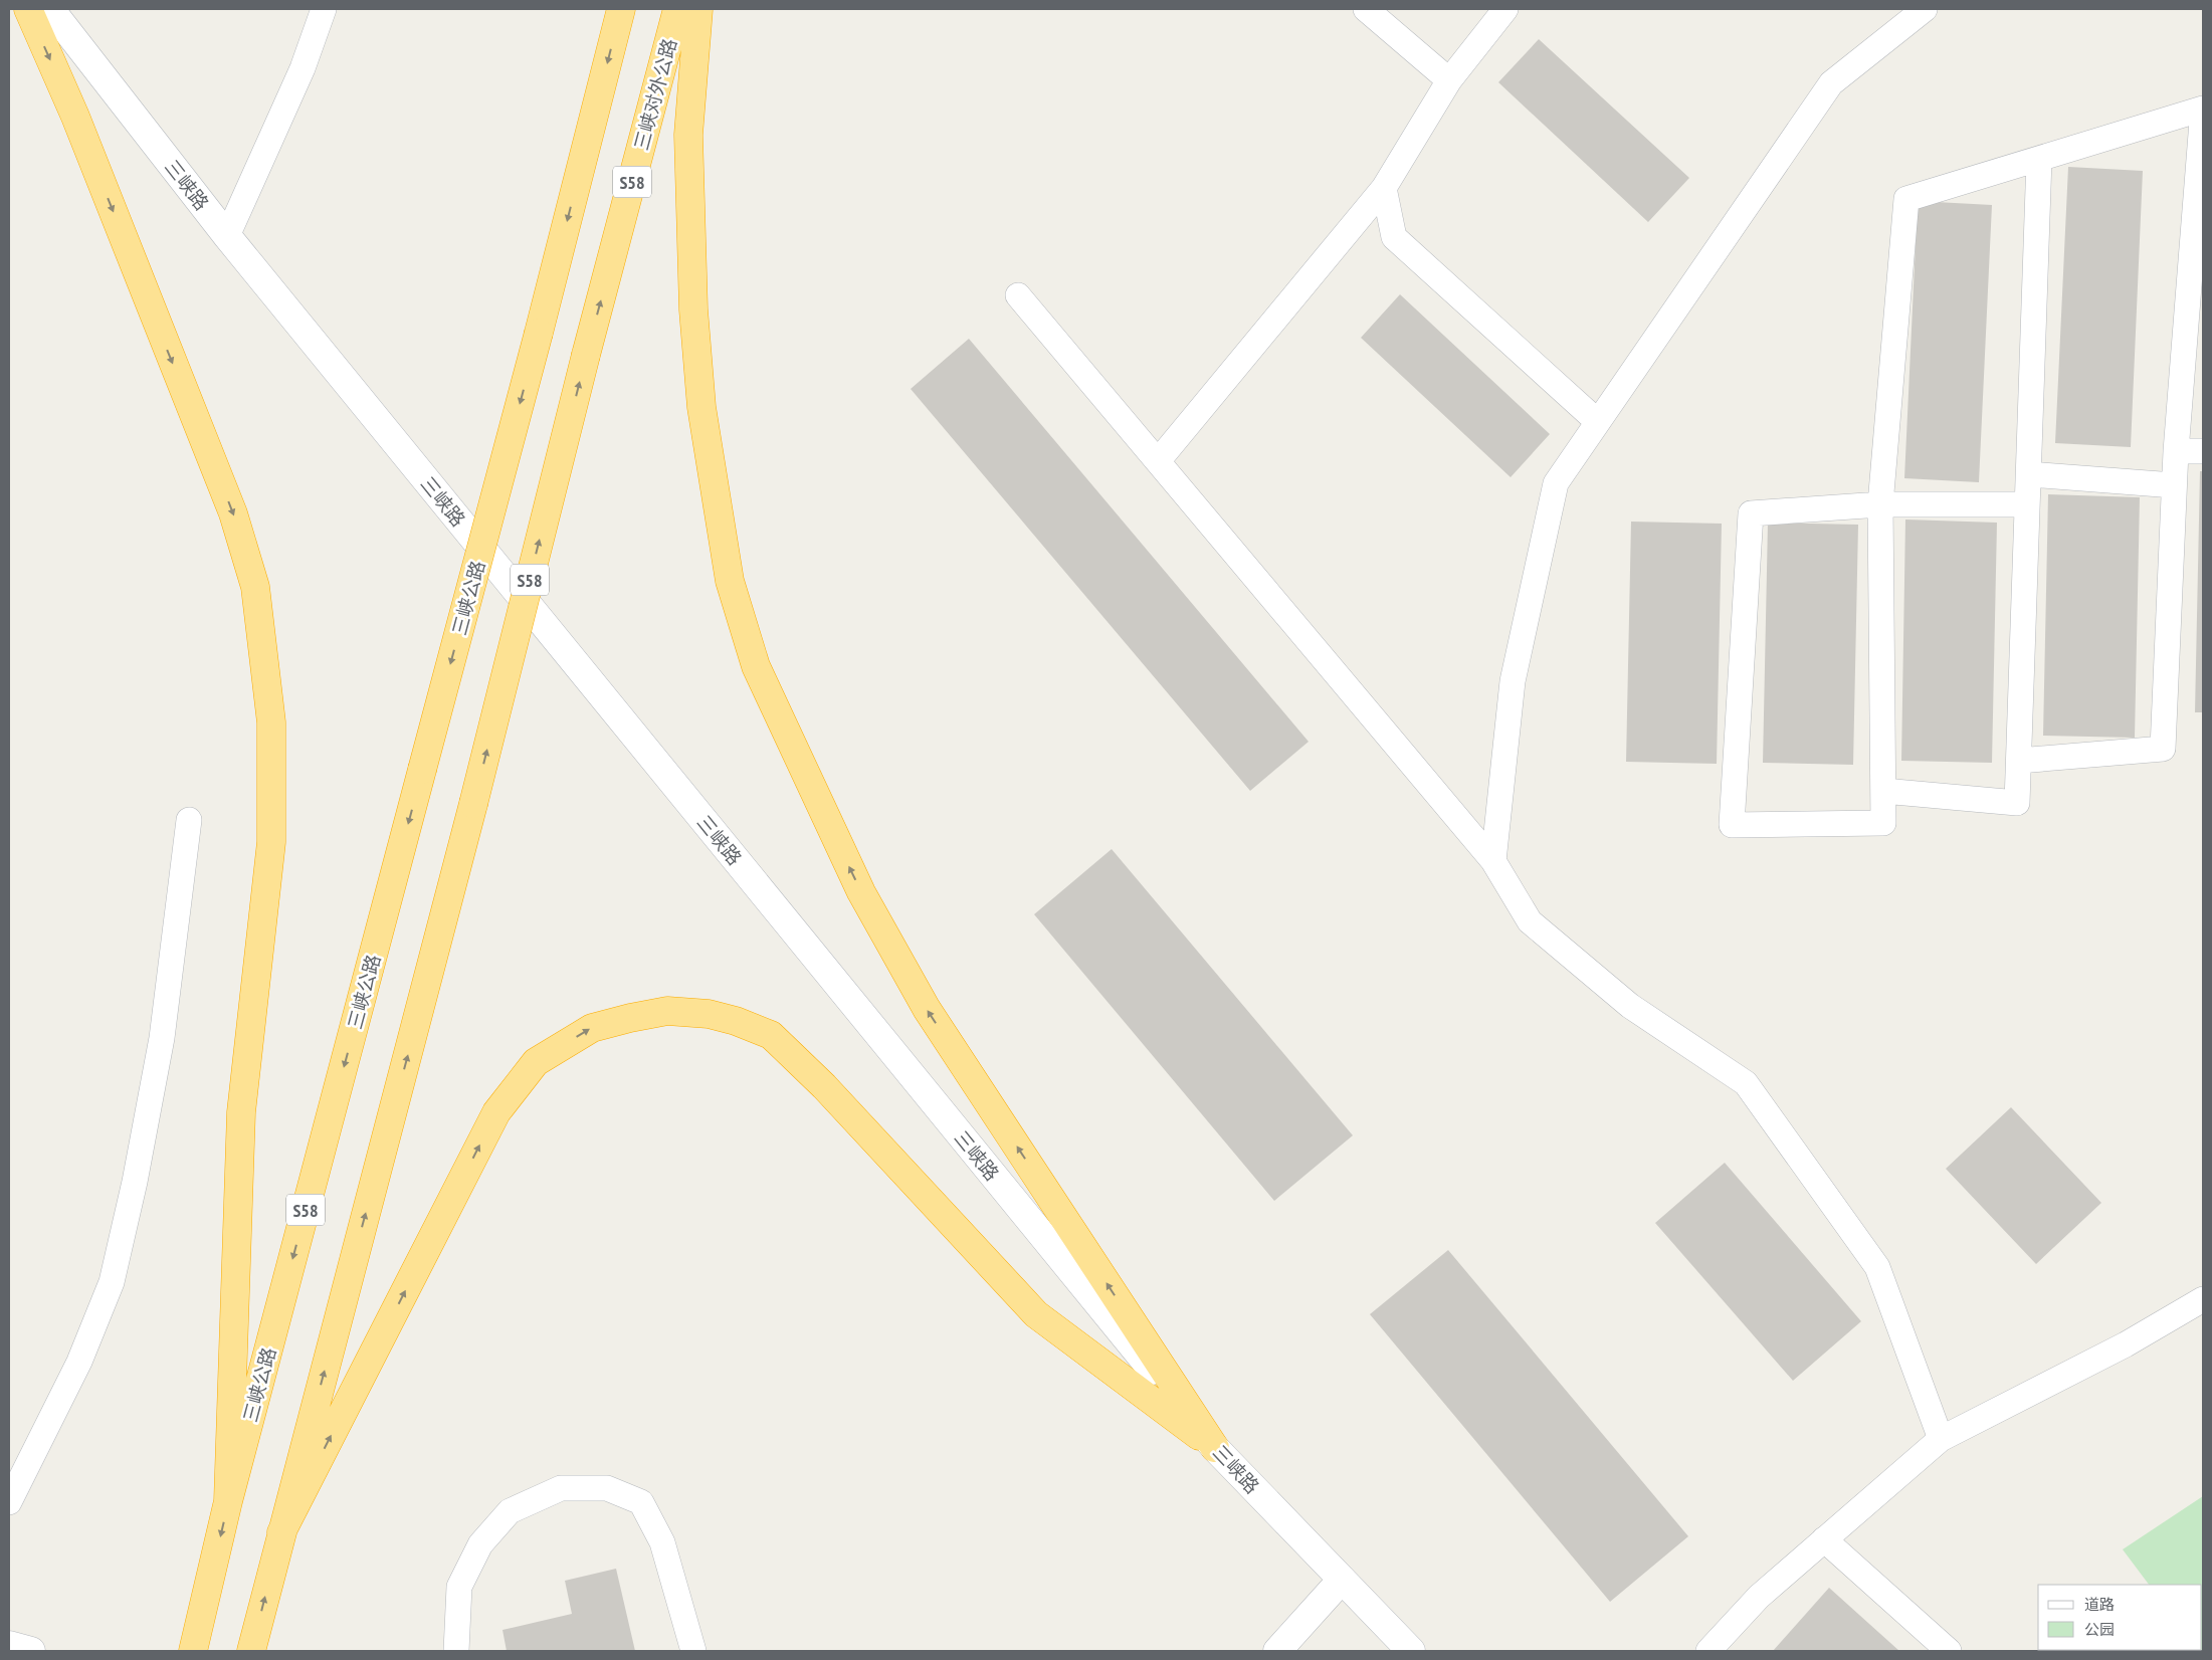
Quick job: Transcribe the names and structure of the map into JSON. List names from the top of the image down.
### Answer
{
  "streets": {
    "highway": ["三峡对外公路", "S58", "三峡公路"],
    "main road": ["三峡路"]
  },
  "crossings": [
    ["三峡对外公路", "S58"]
  ],
  "legend": ["道路", "公园"]
}
